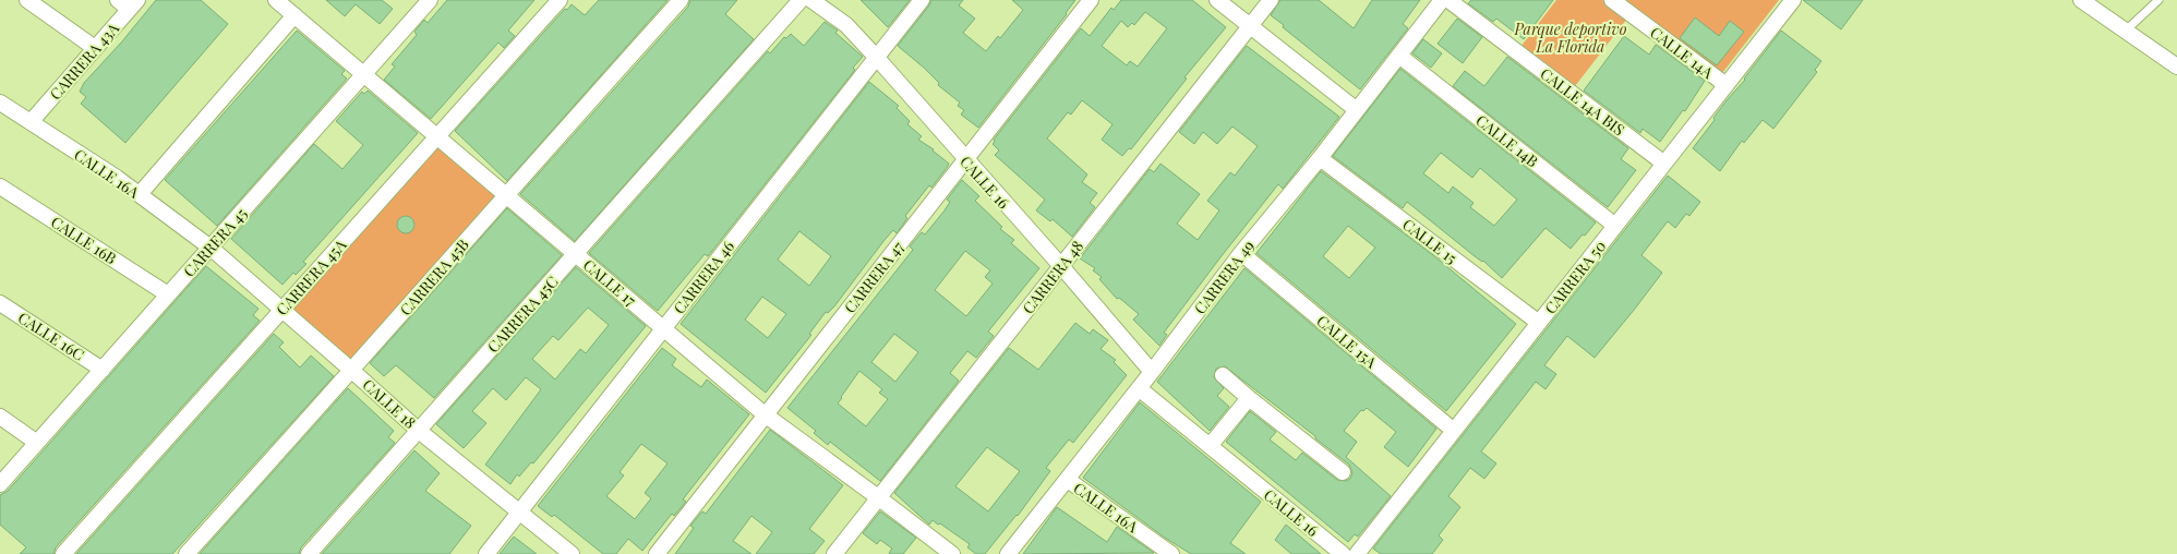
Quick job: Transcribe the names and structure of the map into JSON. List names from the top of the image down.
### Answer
{
  "streets": {
    "street": [
      "CALLE 14A",
      "CARRERA 43A",
      "CALLE 14A BIS",
      "CALLE 14B",
      "CALLE 16A",
      "CALLE 16",
      "CALLE 16B",
      "CALLE 15",
      "CARRERA 45",
      "CARRERA 45A",
      "CARRERA 45B",
      "CARRERA 46",
      "CARRERA 47",
      "CARRERA 48",
      "CARRERA 49",
      "CARRERA 50",
      "CALLE 17",
      "CARRERA 45C",
      "CALLE 16C",
      "CALLE 15A",
      "CALLE 18"
    ]
  },
  "crossings": [
    ["CALLE 14A", "CARRERA 50"],
    ["CARRERA 43A", "CALLE 16A"],
    ["CALLE 14A BIS", "CARRERA 50"],
    ["CALLE 14B", "CARRERA 49"],
    ["CALLE 14B", "CARRERA 50"],
    ["CALLE 16A", "CARRERA 45"],
    ["CALLE 16A", "CARRERA 49"],
    ["CALLE 16A", "CALLE 18"],
    ["CALLE 16", "CARRERA 46"],
    ["CALLE 16", "CARRERA 47"],
    ["CALLE 16", "CARRERA 48"],
    ["CALLE 16", "CARRERA 49"],
    ["CALLE 16B", "CARRERA 45"],
    ["CALLE 15", "CARRERA 49"],
    ["CALLE 15", "CARRERA 50"],
    ["CARRERA 45", "CALLE 17"],
    ["CARRERA 45", "CALLE 16C"],
    ["CARRERA 45", "CALLE 18"],
    ["CARRERA 45A", "CALLE 17"],
    ["CARRERA 45A", "CALLE 18"],
    ["CARRERA 45B", "CALLE 17"],
    ["CARRERA 45B", "CALLE 18"],
    ["CARRERA 46", "CALLE 17"],
    ["CARRERA 46", "CALLE 18"],
    ["CARRERA 47", "CALLE 17"],
    ["CARRERA 48", "CALLE 17"],
    ["CARRERA 49", "CALLE 15A"],
    ["CARRERA 50", "CALLE 15A"],
    ["CALLE 17", "CARRERA 45C"],
    ["CARRERA 45C", "CALLE 18"]
  ],
  "parks": ["Parque deportivo La Florida"]
}
